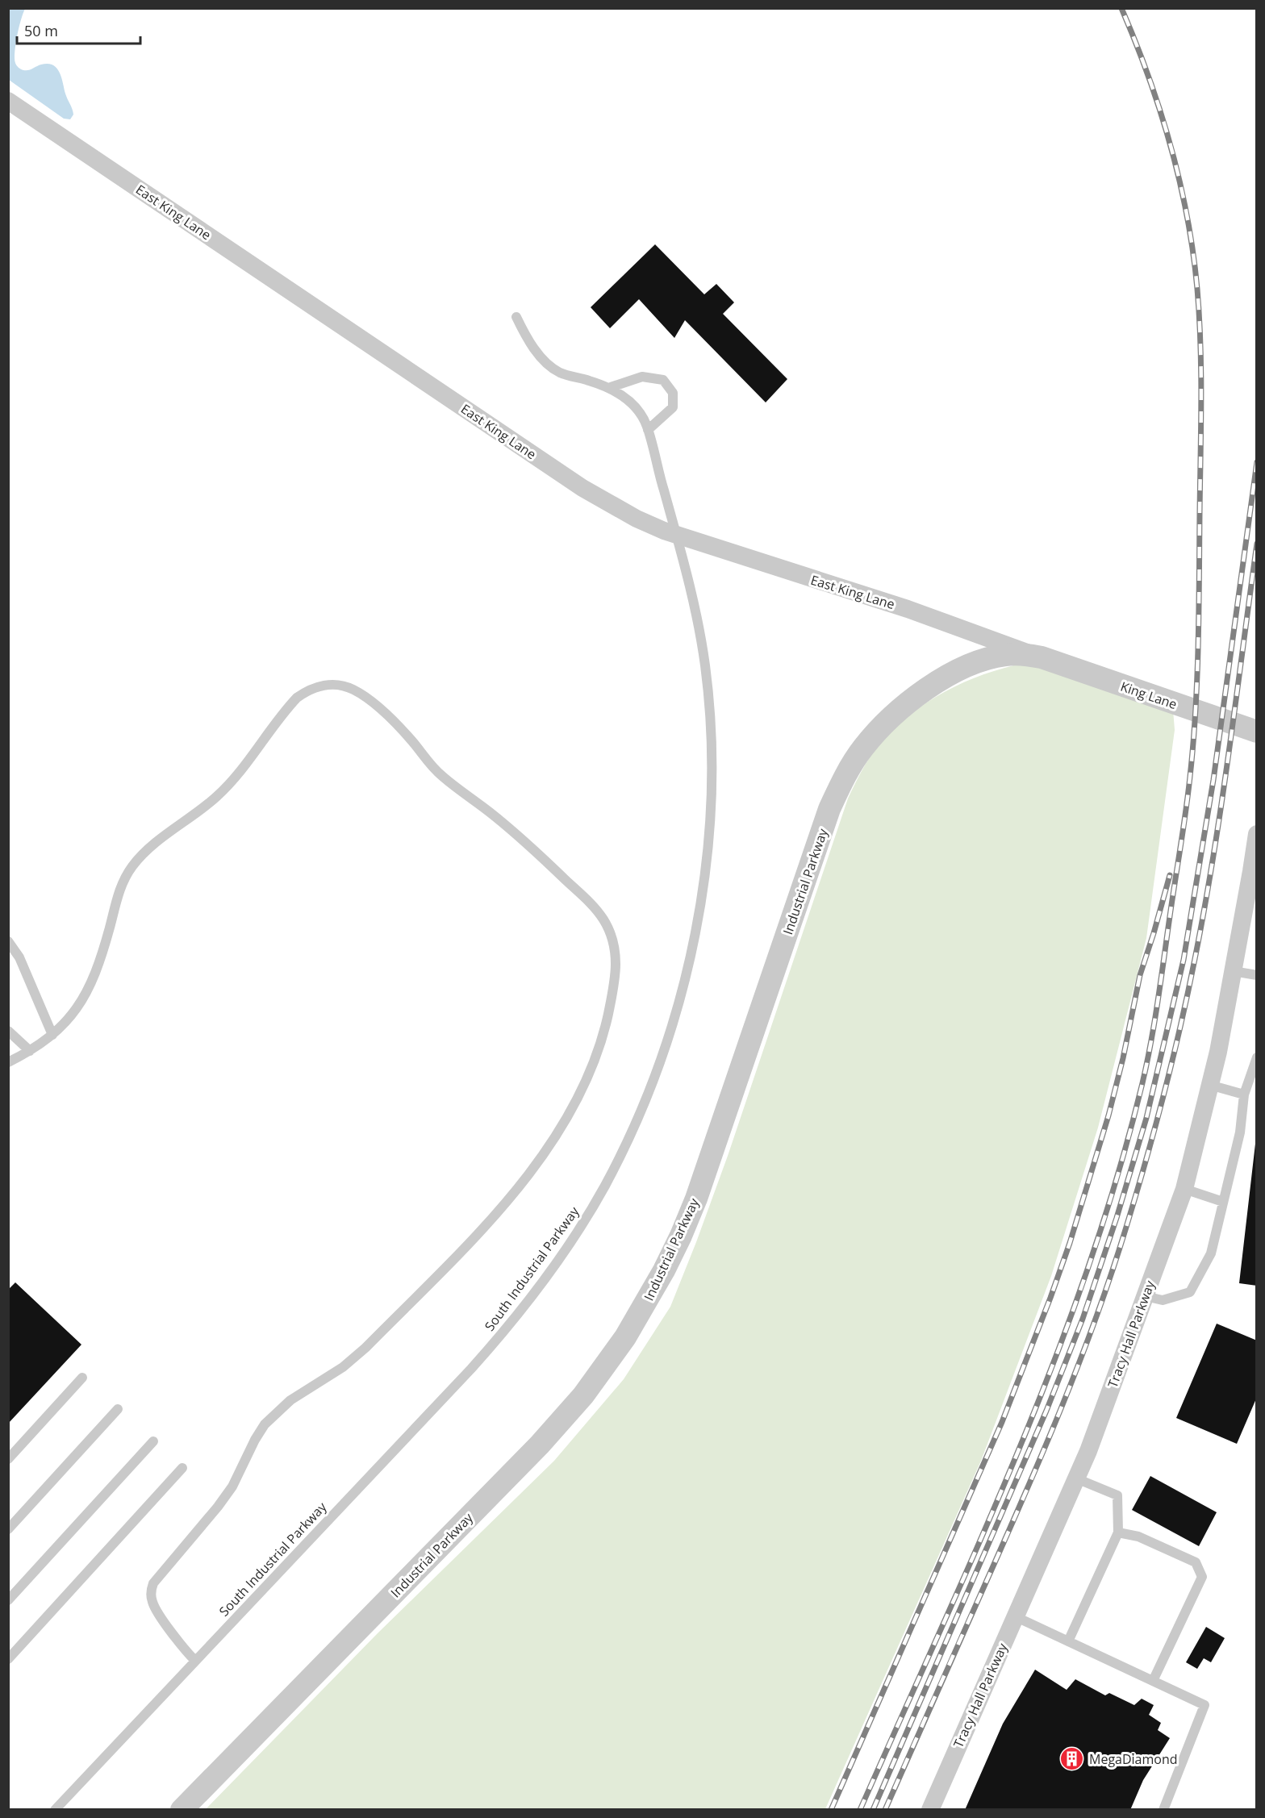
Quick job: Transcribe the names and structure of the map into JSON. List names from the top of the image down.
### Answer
{
  "streets": {
    "street": [
      "East King Lane",
      "King Lane",
      "Industrial Parkway",
      "Tracy Hall Parkway"
    ],
    "lane": ["South Industrial Parkway"]
  },
  "crossings": [
    ["East King Lane", "King Lane"],
    ["East King Lane", "Industrial Parkway"],
    ["East King Lane", "South Industrial Parkway"],
    ["King Lane", "Industrial Parkway"]
  ],
  "places": {
    "building": ["MegaDiamond"]
  },
  "scale_bar": "50 m"
}
